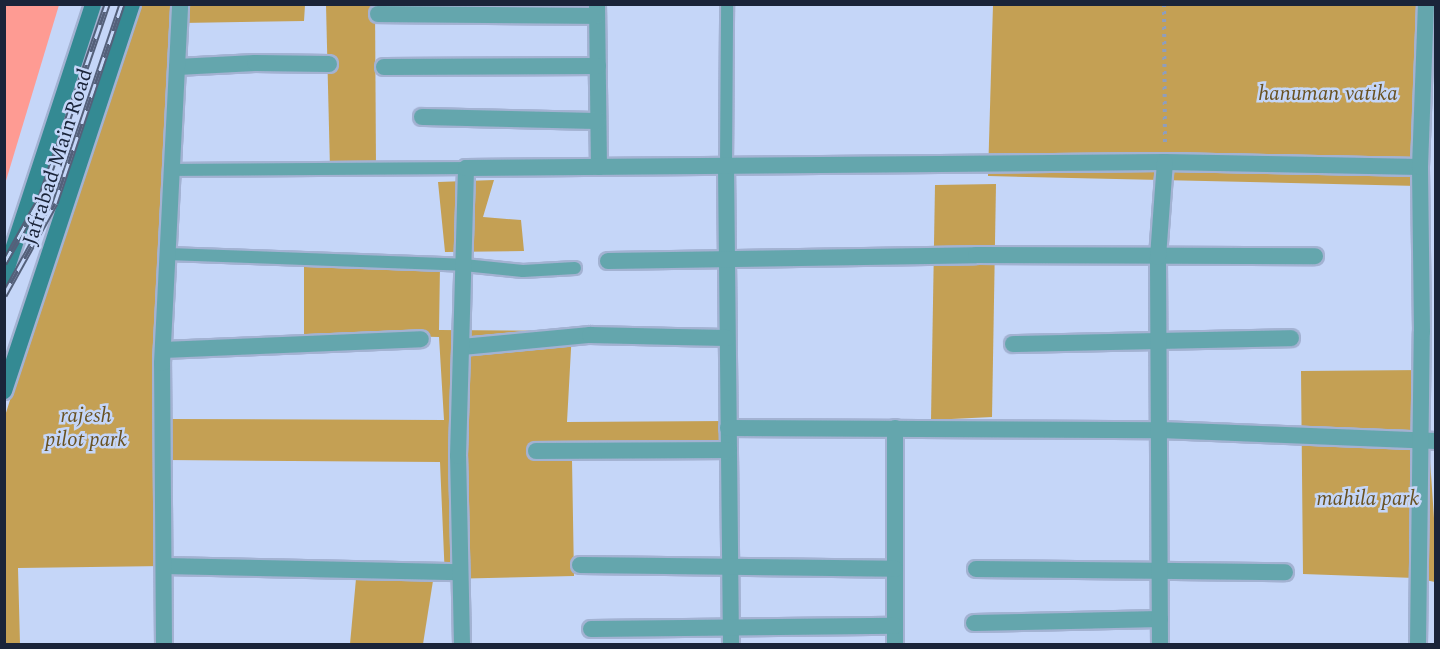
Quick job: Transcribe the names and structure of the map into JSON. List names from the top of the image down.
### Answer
{
  "streets": {
    "main road": ["Jafrabad Main Road"]
  },
  "parks": ["hanuman vatika", "rajesh pilot park", "mahila park"]
}
